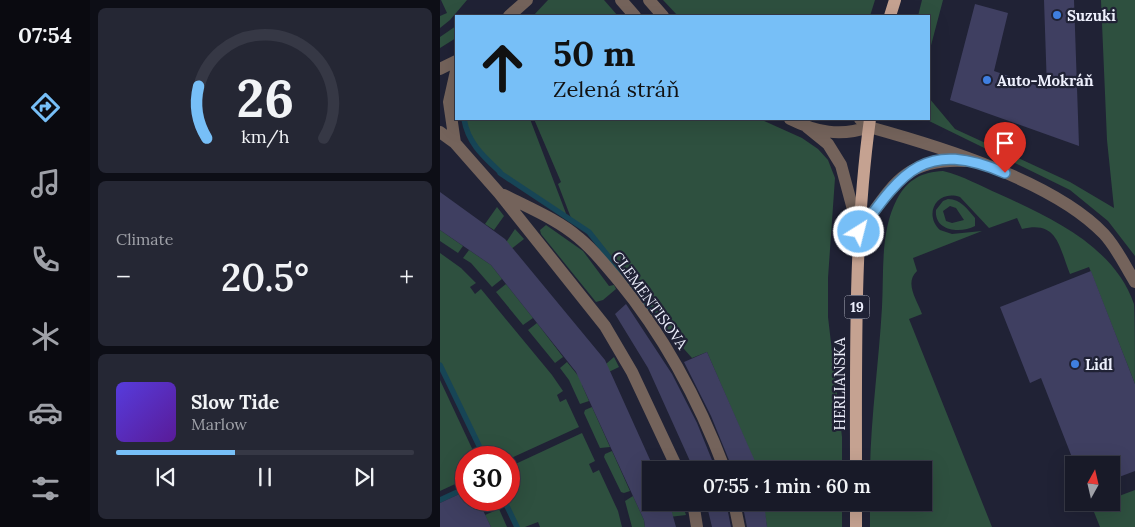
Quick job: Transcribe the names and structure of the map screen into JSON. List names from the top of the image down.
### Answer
{
  "streets": {
    "main road": ["19", "HERLIANSKA"],
    "street": ["CLEMENTISOVA"]
  },
  "places": ["Suzuki", "Auto-Mokráň", "Lidl"],
  "north": "top",
  "page": {
    "tabs": "07:54",
    "turn": ["50 m", "Zelená stráň"],
    "tile": "Climate",
    "heat": ["−", "20.5°", "+"],
    "song": ["Slow Tide", "Marlow"],
    "limit": "30",
    "trip": "07:55 · 1 min · 60 m",
    "gauge": ["26", "km/h"]
  }
}
